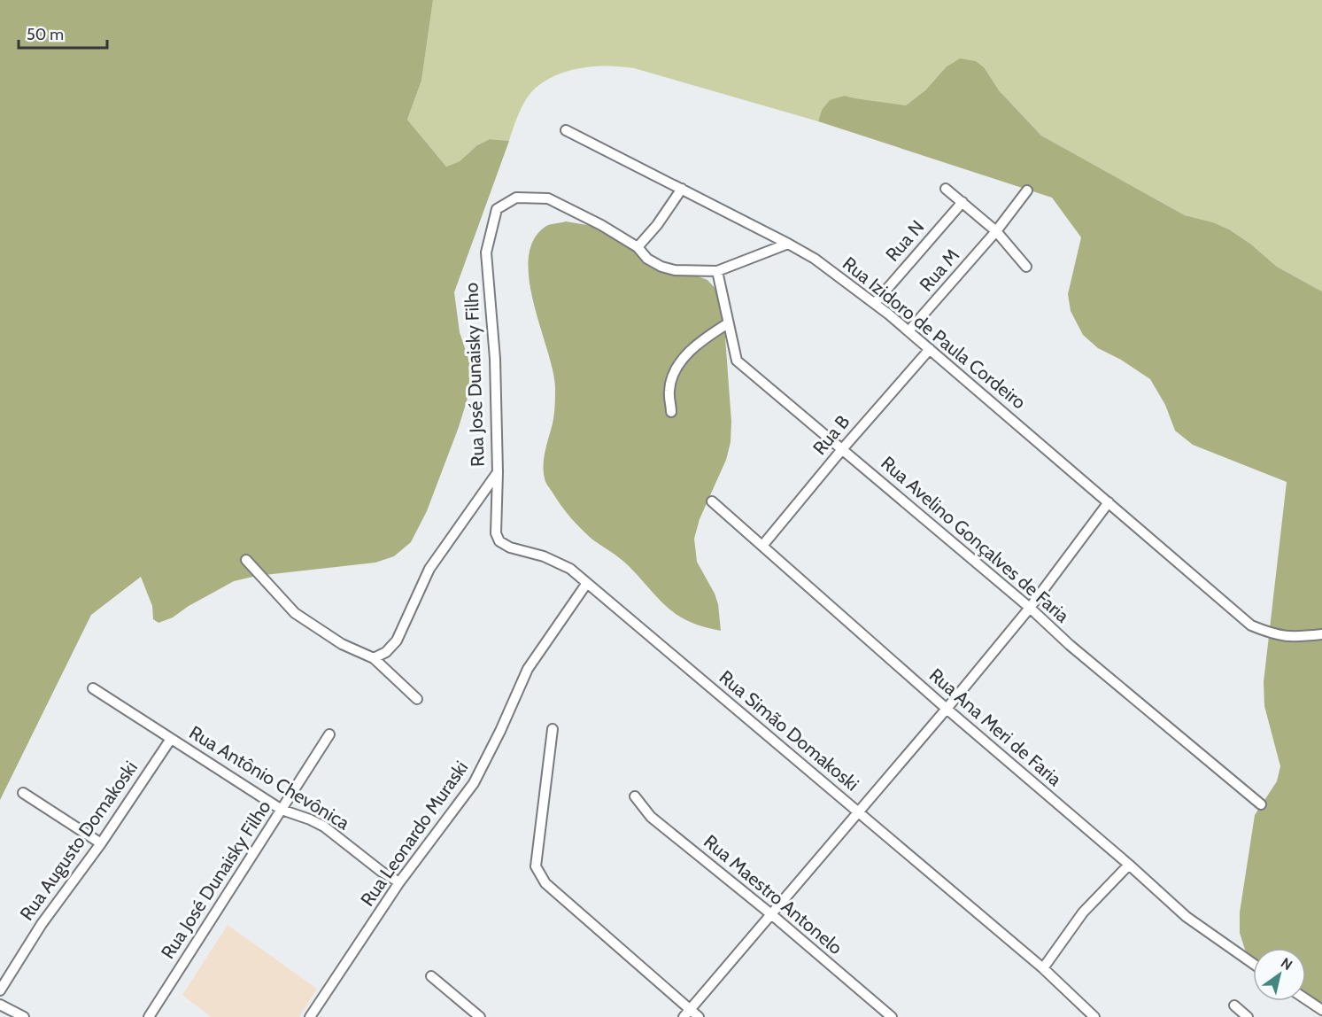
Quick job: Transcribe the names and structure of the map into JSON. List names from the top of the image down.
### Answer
{
  "streets": {
    "street": [
      "Rua N",
      "Rua M",
      "Rua Izidoro de Paula Cordeiro",
      "Rua José Dunaisky Filho",
      "Rua B",
      "Rua Avelino Gonçalves de Faria",
      "Rua Ana Meri de Faria",
      "Rua Simão Domakoski",
      "Rua Antônio Chevônica",
      "Rua Leonardo Muraski",
      "Rua Augusto Domakoski",
      "Rua Maestro Antonelo"
    ]
  },
  "crossings": [
    ["Rua N", "Rua Izidoro de Paula Cordeiro"],
    ["Rua M", "Rua Izidoro de Paula Cordeiro"],
    ["Rua Izidoro de Paula Cordeiro", "Rua B"],
    ["Rua José Dunaisky Filho", "Rua Avelino Gonçalves de Faria"],
    ["Rua José Dunaisky Filho", "Rua Simão Domakoski"],
    ["Rua José Dunaisky Filho", "Rua Antônio Chevônica"],
    ["Rua B", "Rua Avelino Gonçalves de Faria"],
    ["Rua B", "Rua Ana Meri de Faria"],
    ["Rua Simão Domakoski", "Rua Leonardo Muraski"],
    ["Rua Antônio Chevônica", "Rua Leonardo Muraski"],
    ["Rua Antônio Chevônica", "Rua Augusto Domakoski"]
  ],
  "scale_bar": "50 m",
  "north": "top right"
}
